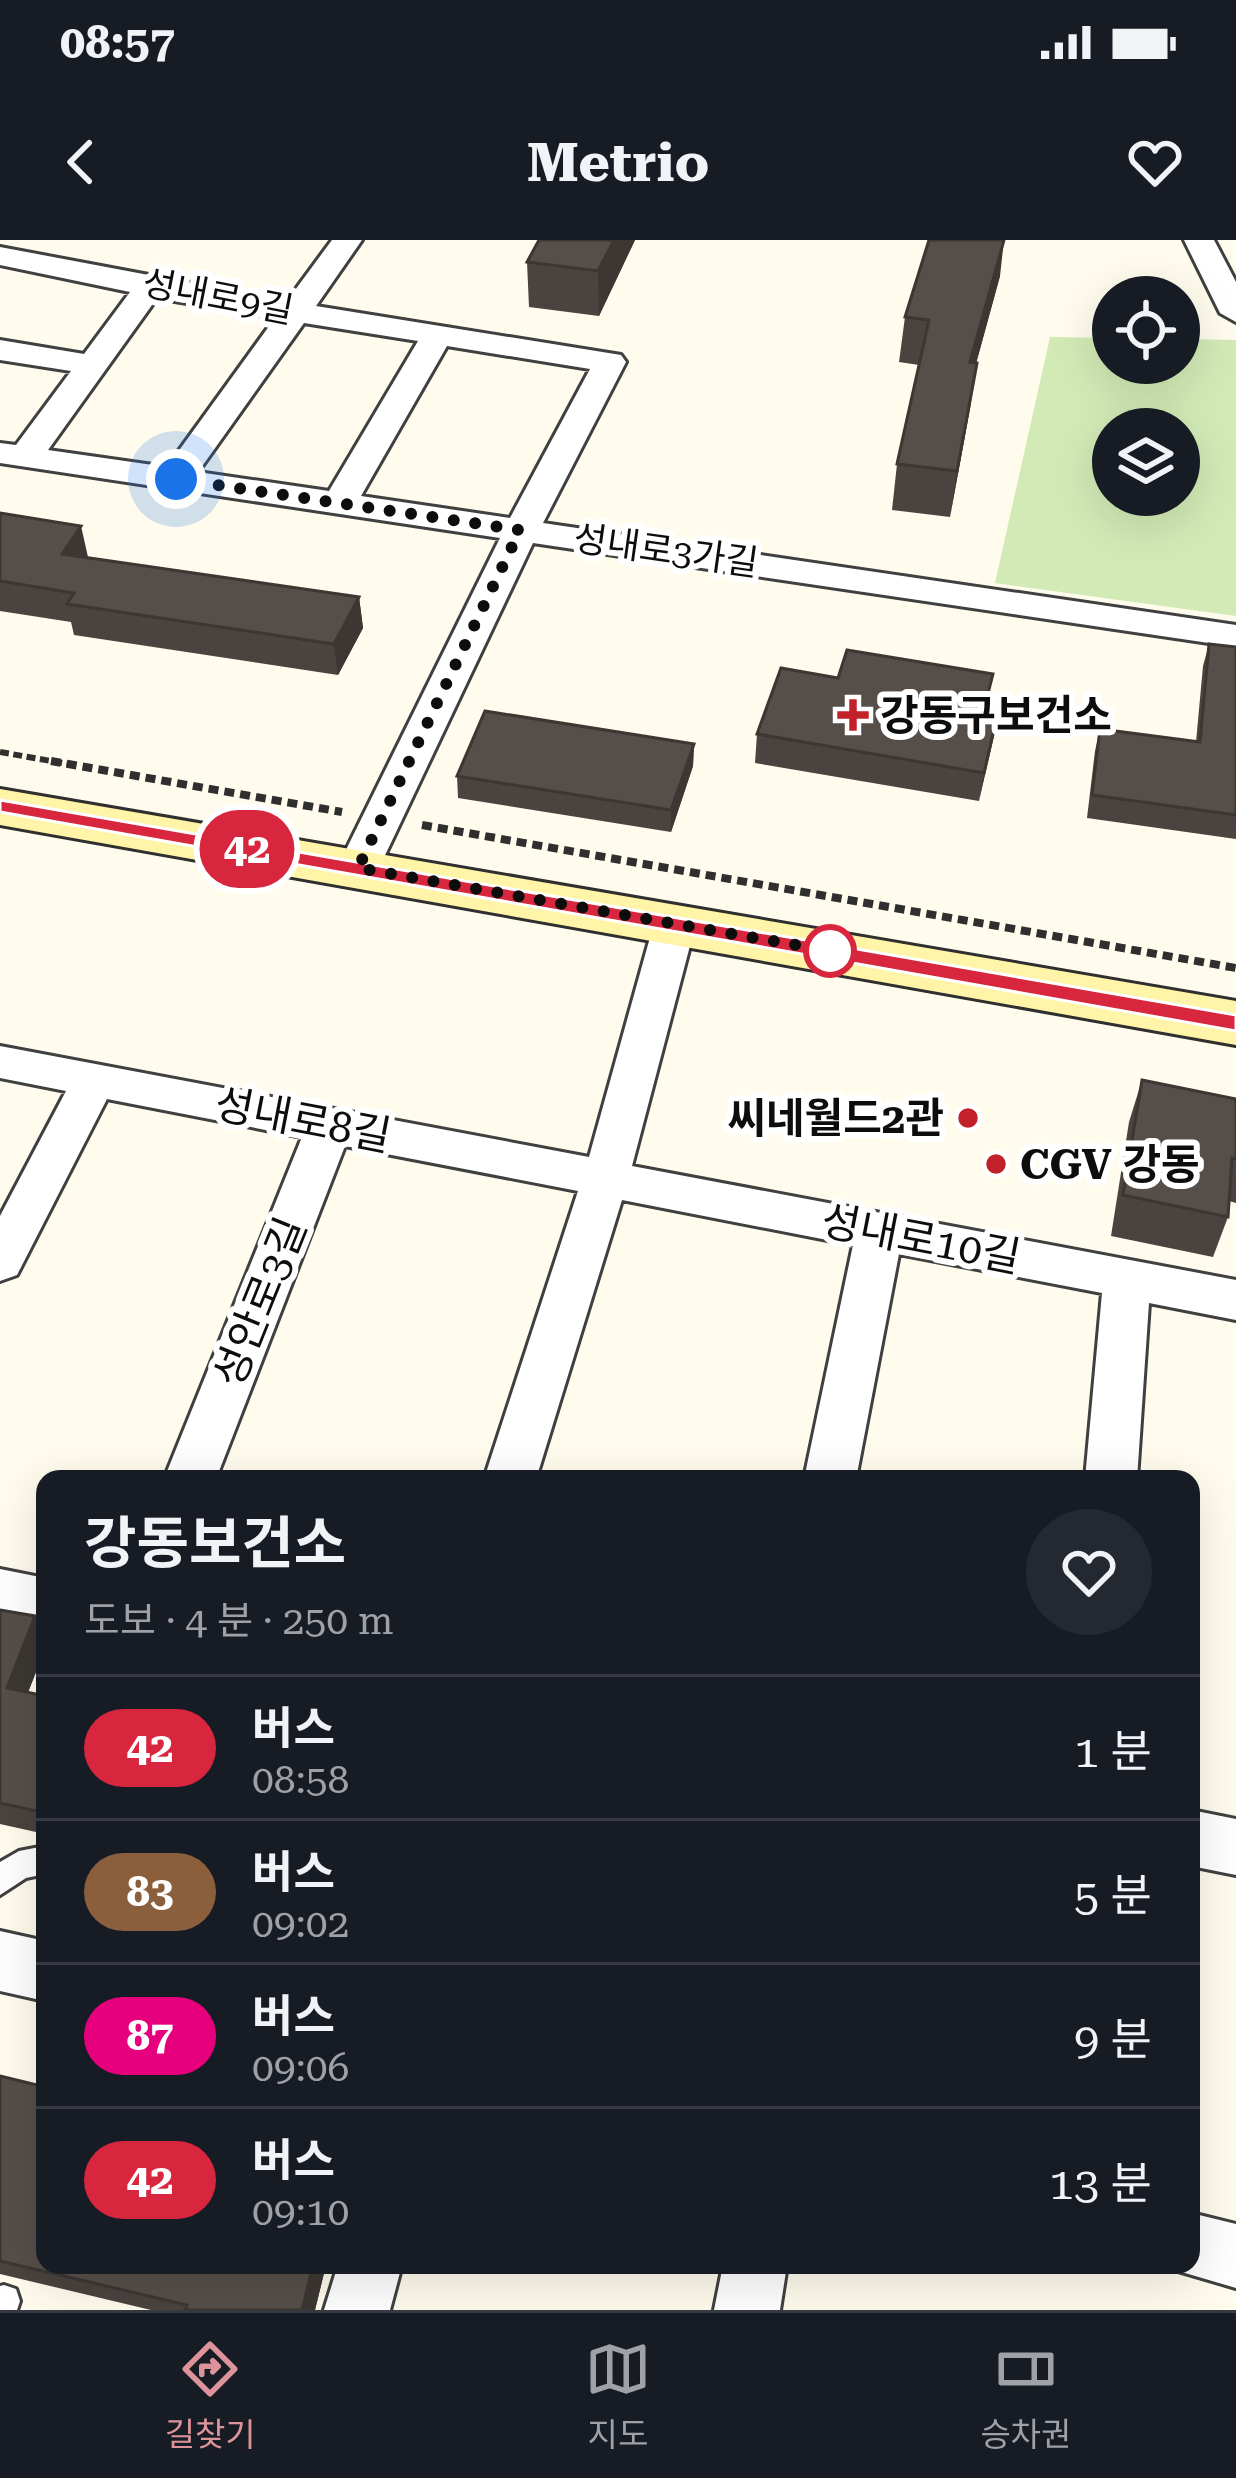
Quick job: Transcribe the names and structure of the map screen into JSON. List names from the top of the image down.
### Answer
{
  "streets": {
    "street": [
      "성내로9길",
      "성내로3가길",
      "성내로8길",
      "성내로10길",
      "성안로3길"
    ]
  },
  "crossings": [
    ["성내로9길", "성내로3가길"],
    ["성내로8길", "성내로10길"],
    ["성내로8길", "성안로3길"]
  ],
  "places": {
    "health": ["강동구보건소"],
    "other": ["씨네월드2관", "CGV 강동"]
  },
  "lines": ["bus line 42"],
  "page": {
    "status": "08:57",
    "header": "Metrio",
    "on_map": "42",
    "heading": ["강동보건소", "도보 · 4 분 · 250 m"],
    "list": [
      {
        "mark": "42",
        "name": "버스",
        "note": "08:58",
        "value": "1 분"
      },
      {
        "mark": "83",
        "name": "버스",
        "note": "09:02",
        "value": "5 분"
      },
      {
        "mark": "87",
        "name": "버스",
        "note": "09:06",
        "value": "9 분"
      },
      {
        "mark": "42",
        "name": "버스",
        "note": "09:10",
        "value": "13 분"
      }
    ],
    "tabs": ["길찾기", "지도", "승차권"]
  }
}
